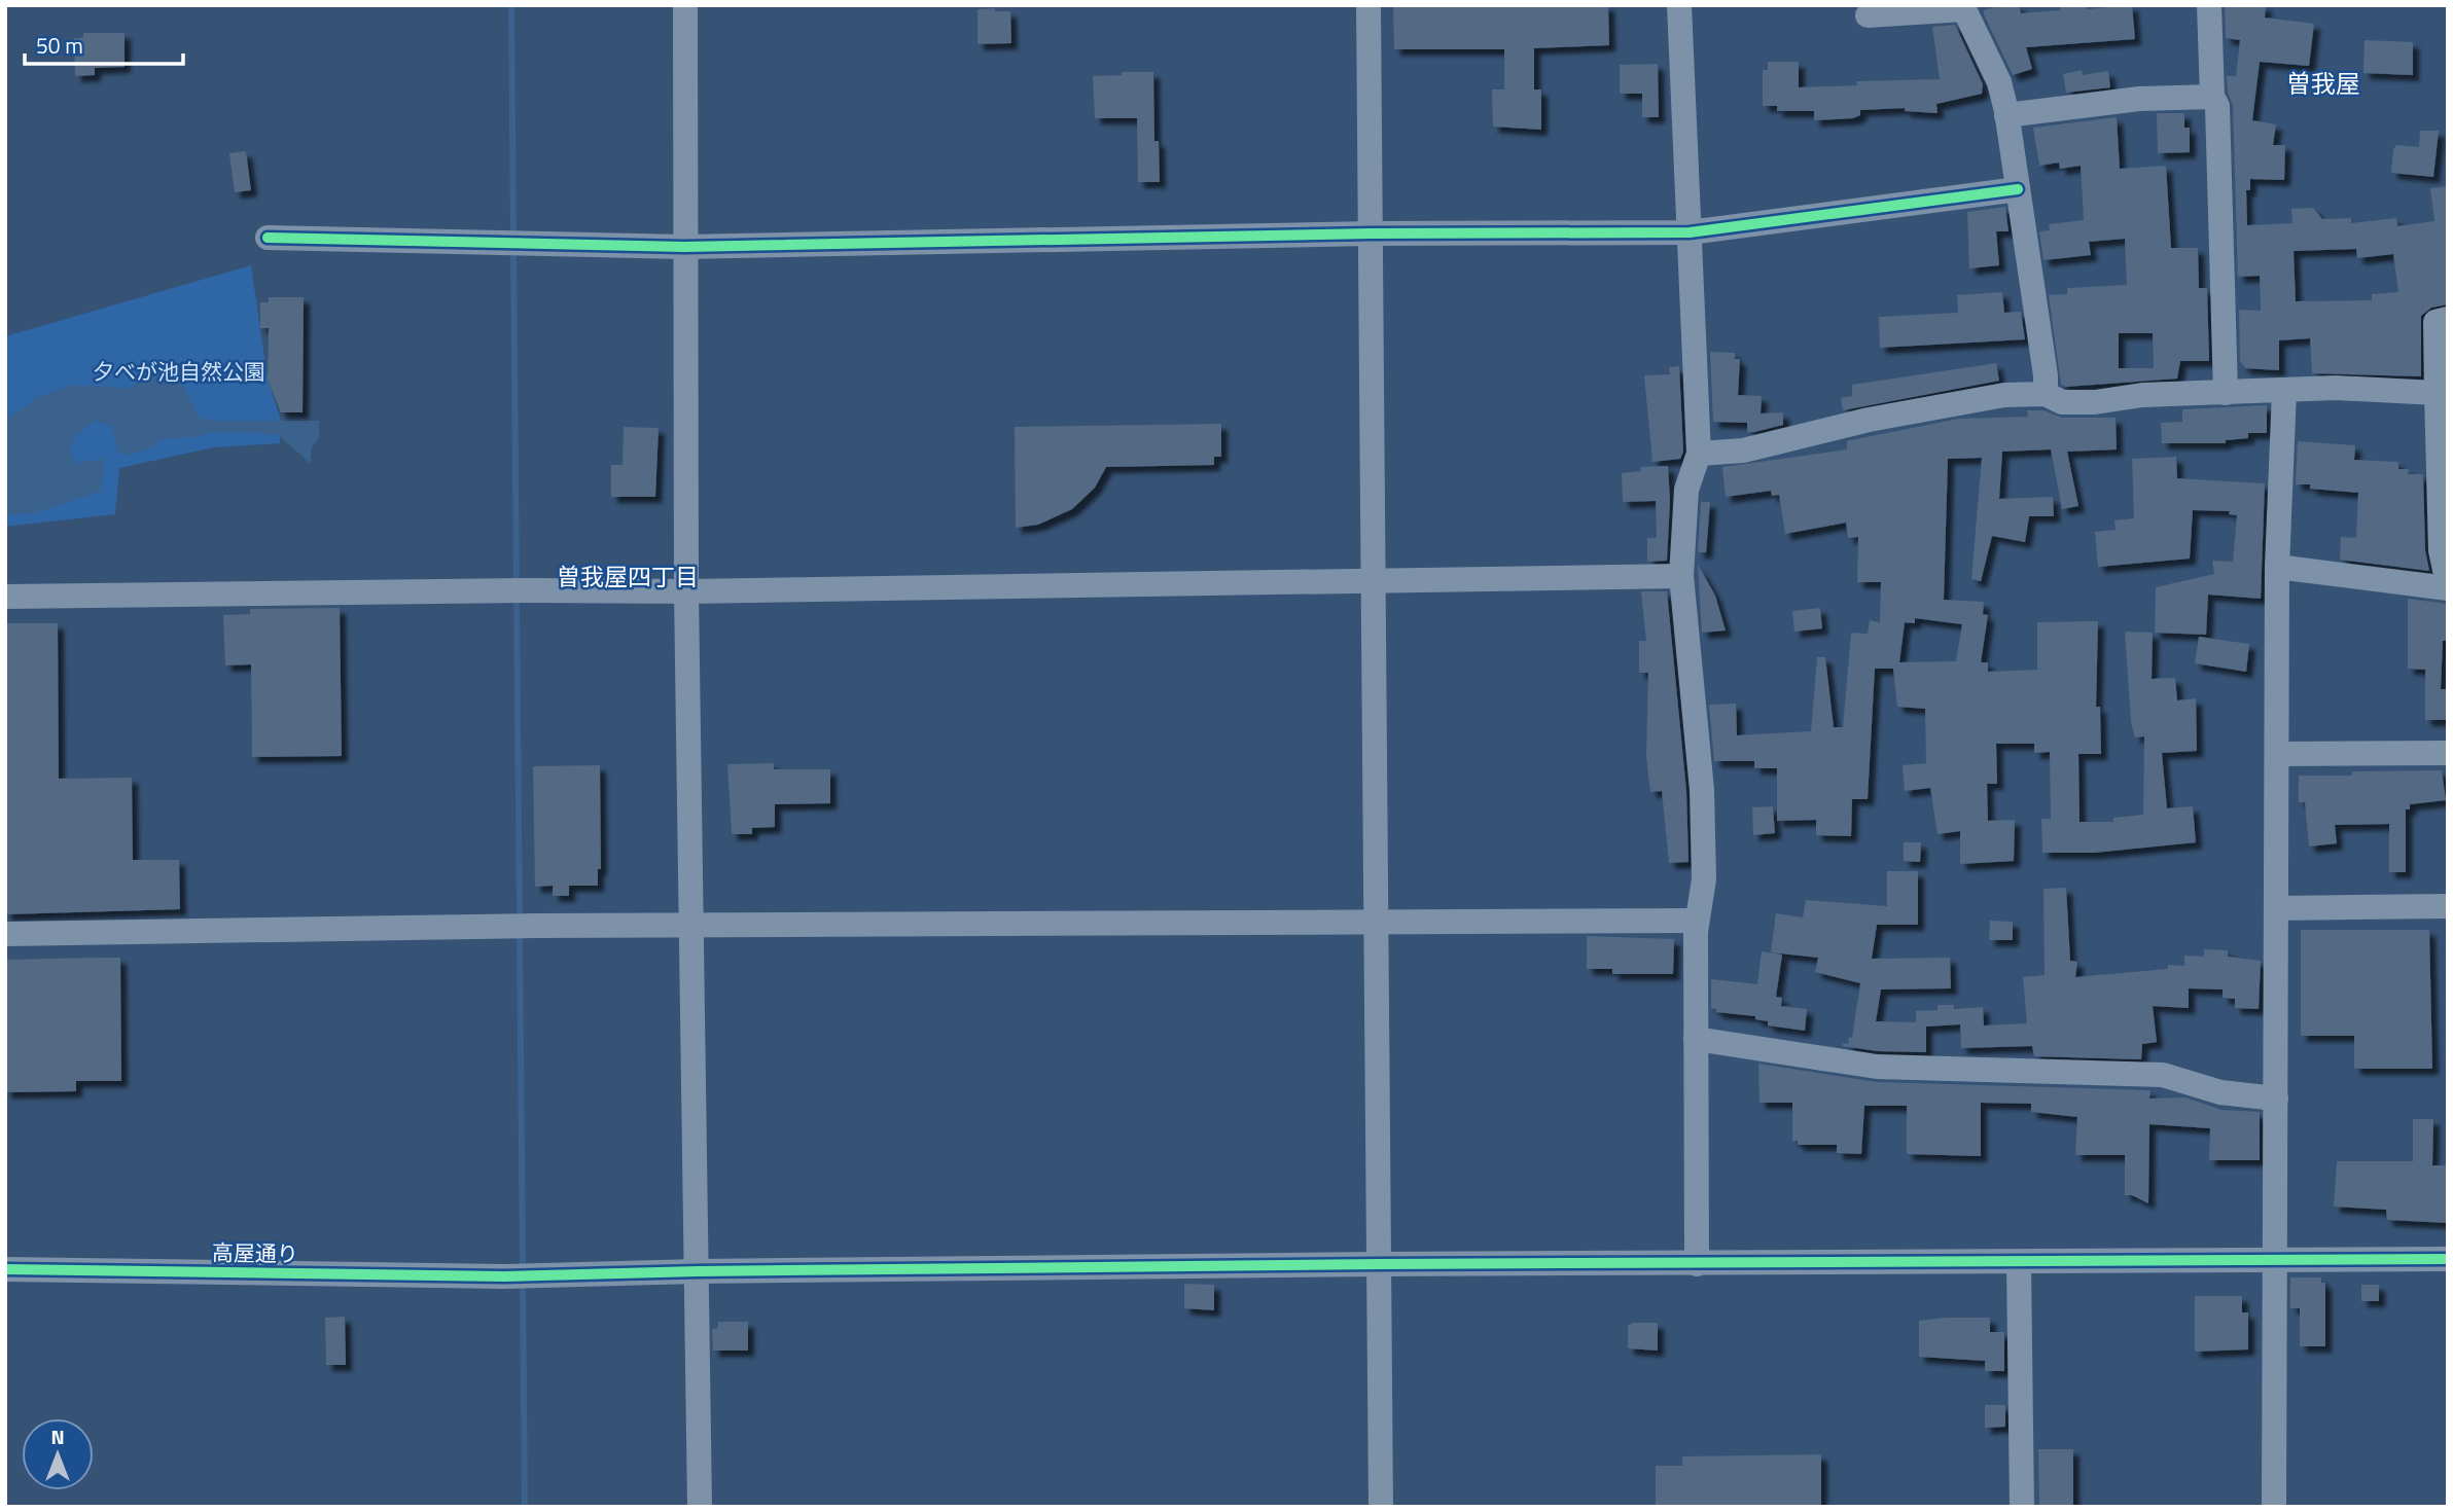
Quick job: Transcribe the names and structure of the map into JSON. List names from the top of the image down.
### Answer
{
  "streets": {
    "street": ["高屋通り"]
  },
  "districts": ["曽我屋", "曽我屋四丁目"],
  "parks": ["夕べが池自然公園"],
  "scale_bar": "50 m",
  "north": "top"
}
